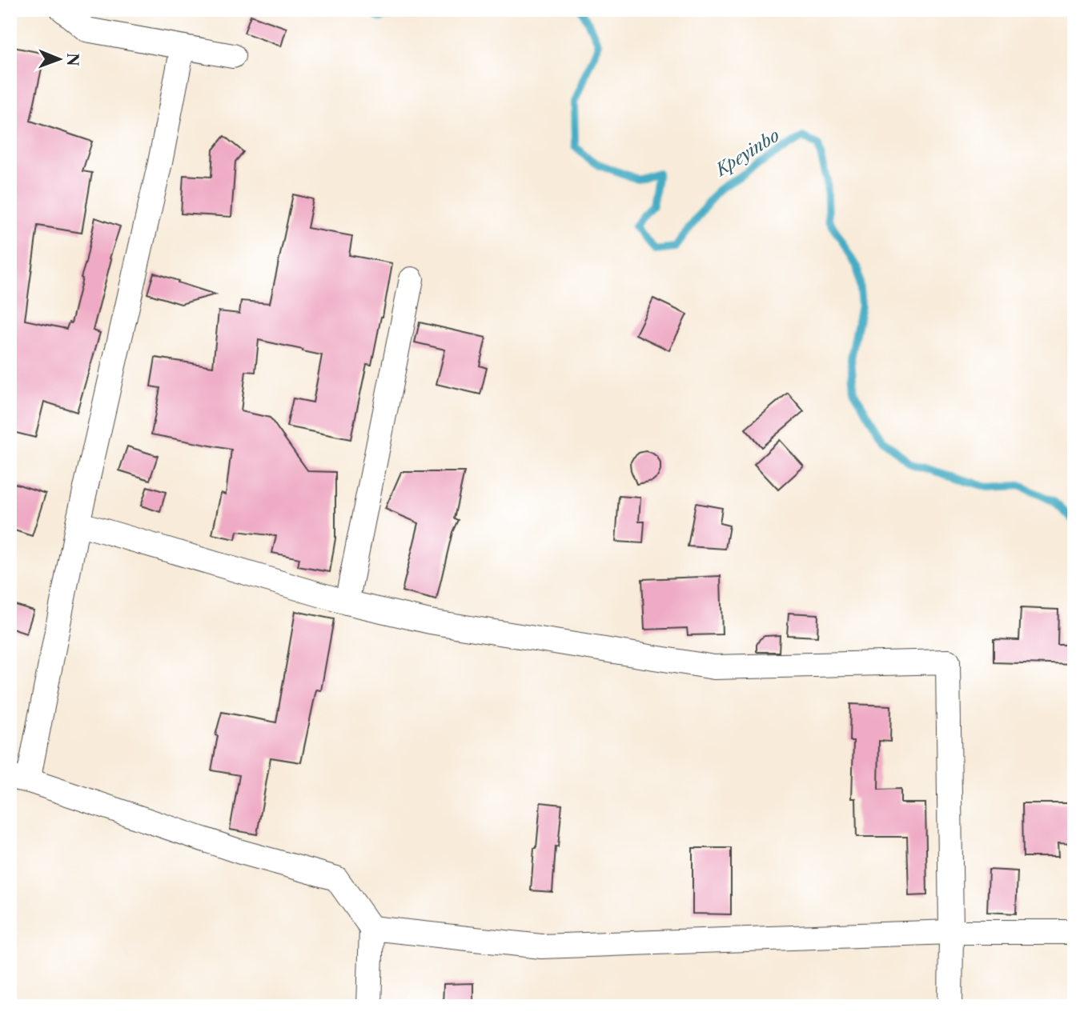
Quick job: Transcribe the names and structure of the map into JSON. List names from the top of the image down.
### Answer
{
  "water": ["Kpeyinbo"],
  "north": "right"
}
